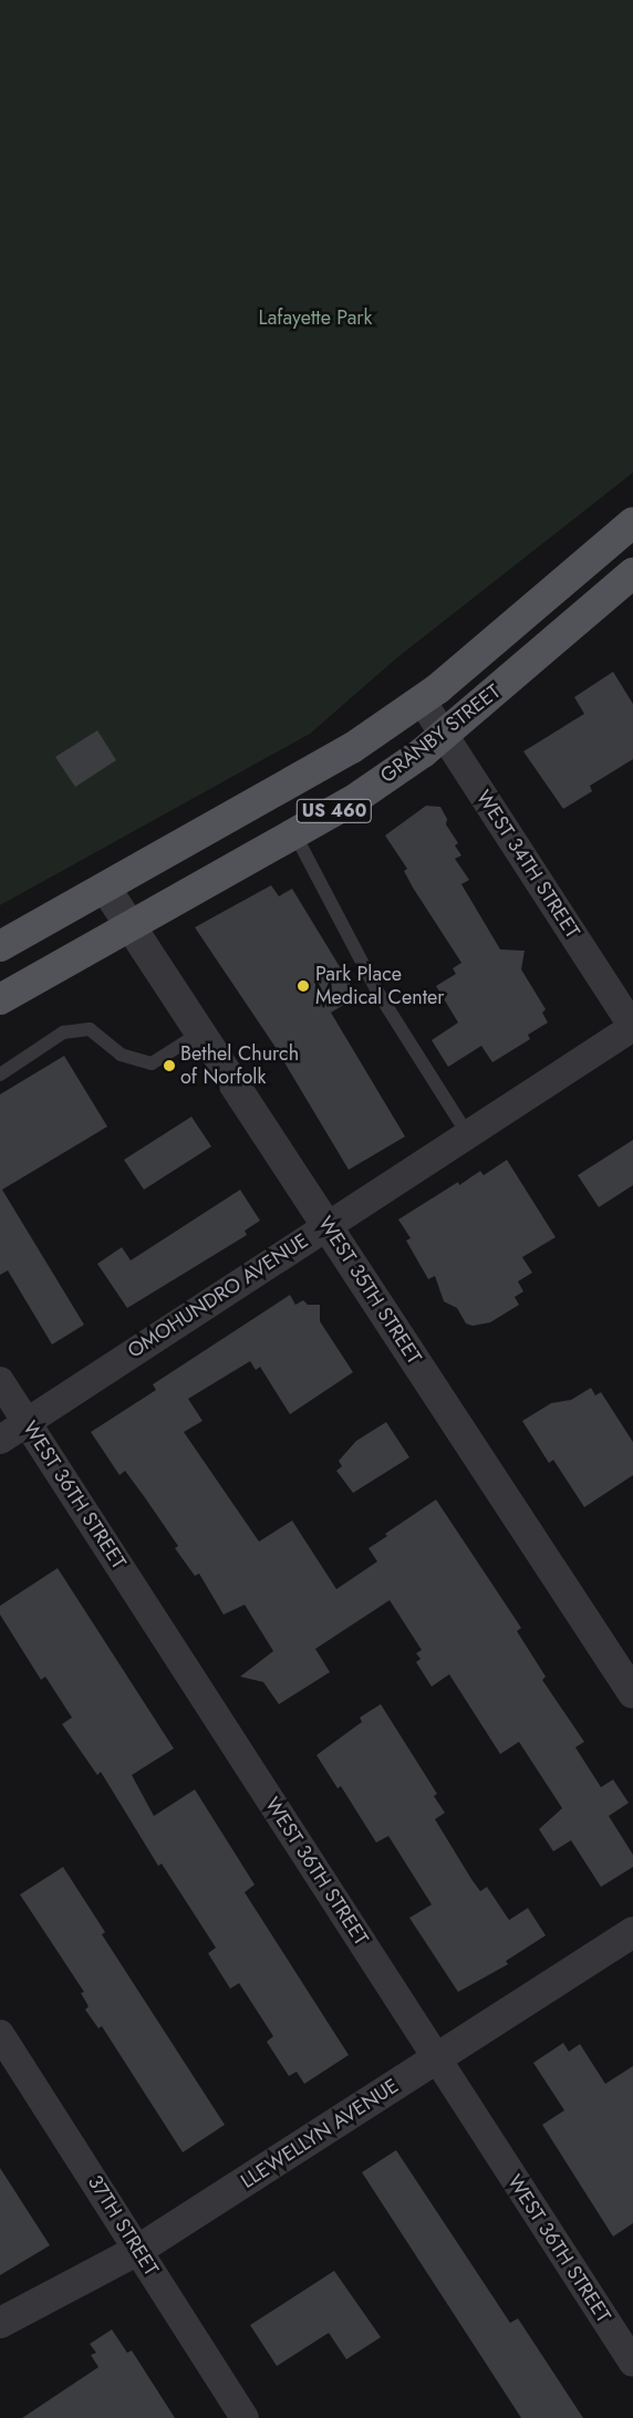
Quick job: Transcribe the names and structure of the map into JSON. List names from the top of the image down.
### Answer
{
  "streets": {
    "main road": ["GRANBY STREET", "US 460"],
    "street": [
      "WEST 34TH STREET",
      "WEST 35TH STREET",
      "OMOHUNDRO AVENUE",
      "WEST 36TH STREET",
      "LLEWELLYN AVENUE",
      "37TH STREET"
    ]
  },
  "crossings": [
    ["GRANBY STREET", "WEST 34TH STREET"],
    ["GRANBY STREET", "WEST 35TH STREET"],
    ["WEST 34TH STREET", "OMOHUNDRO AVENUE"],
    ["WEST 35TH STREET", "OMOHUNDRO AVENUE"],
    ["OMOHUNDRO AVENUE", "WEST 36TH STREET"],
    ["WEST 36TH STREET", "LLEWELLYN AVENUE"],
    ["LLEWELLYN AVENUE", "37TH STREET"]
  ],
  "parks": ["Lafayette Park"],
  "places": ["Park Place Medical Center", "Bethel Church of Norfolk"]
}
